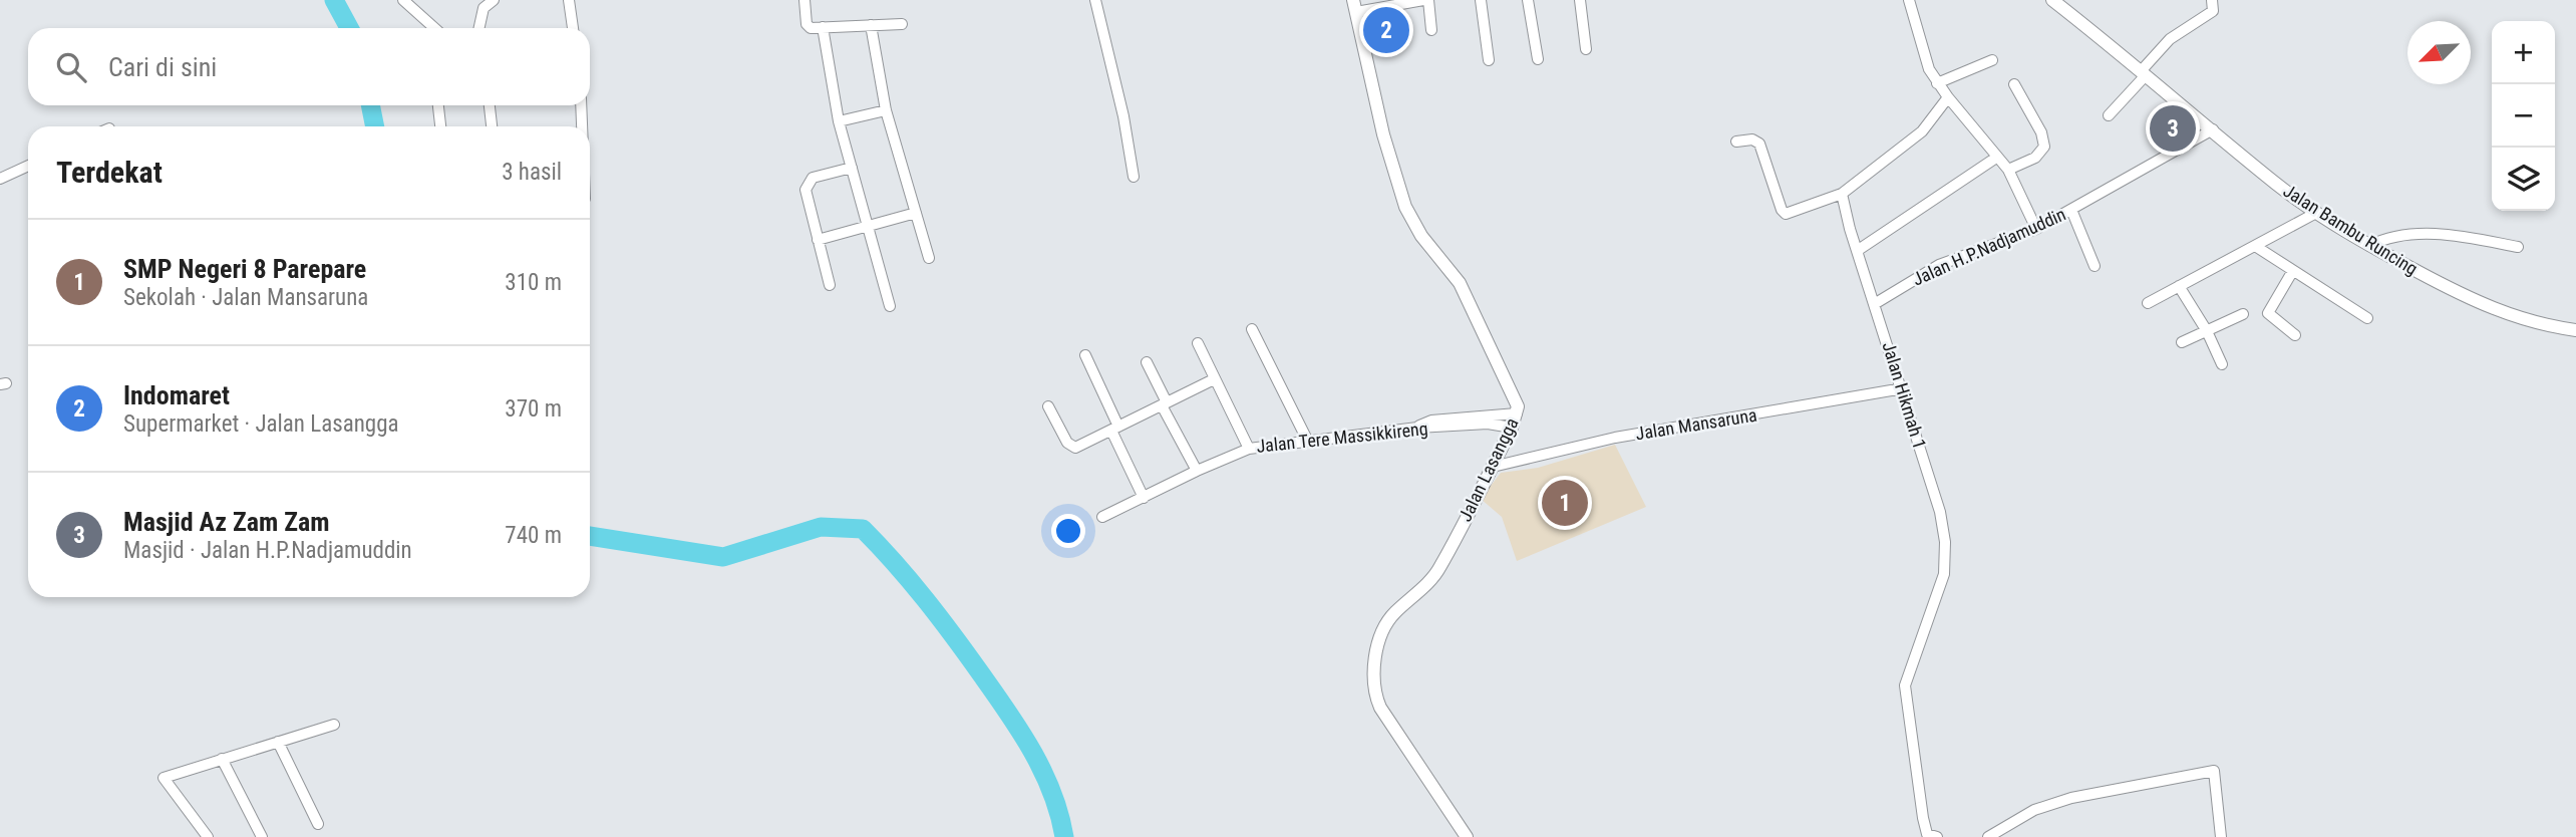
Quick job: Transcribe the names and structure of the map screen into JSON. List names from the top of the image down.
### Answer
{
  "streets": {
    "street": [
      "Jalan Bambu Runcing",
      "Jalan H.P.Nadjamuddin",
      "Jalan Hikmah 1",
      "Jalan Mansaruna",
      "Jalan Tere Massikkireng",
      "Jalan Lasangga"
    ]
  },
  "crossings": [
    ["Jalan Bambu Runcing", "Jalan H.P.Nadjamuddin"],
    ["Jalan H.P.Nadjamuddin", "Jalan Hikmah 1"],
    ["Jalan Hikmah 1", "Jalan Mansaruna"],
    ["Jalan Mansaruna", "Jalan Lasangga"],
    ["Jalan Tere Massikkireng", "Jalan Lasangga"]
  ],
  "north": "bottom left",
  "page": {
    "pins": ["2", "3", "1"],
    "map_buttons": ["+", "−"],
    "search": "Cari di sini",
    "heading": ["Terdekat", "3 hasil"],
    "list": [
      {
        "mark": "1",
        "name": "SMP Negeri 8 Parepare",
        "note": "Sekolah · Jalan Mansaruna",
        "value": "310 m"
      },
      {
        "mark": "2",
        "name": "Indomaret",
        "note": "Supermarket · Jalan Lasangga",
        "value": "370 m"
      },
      {
        "mark": "3",
        "name": "Masjid Az Zam Zam",
        "note": "Masjid · Jalan H.P.Nadjamuddin",
        "value": "740 m"
      }
    ]
  }
}
